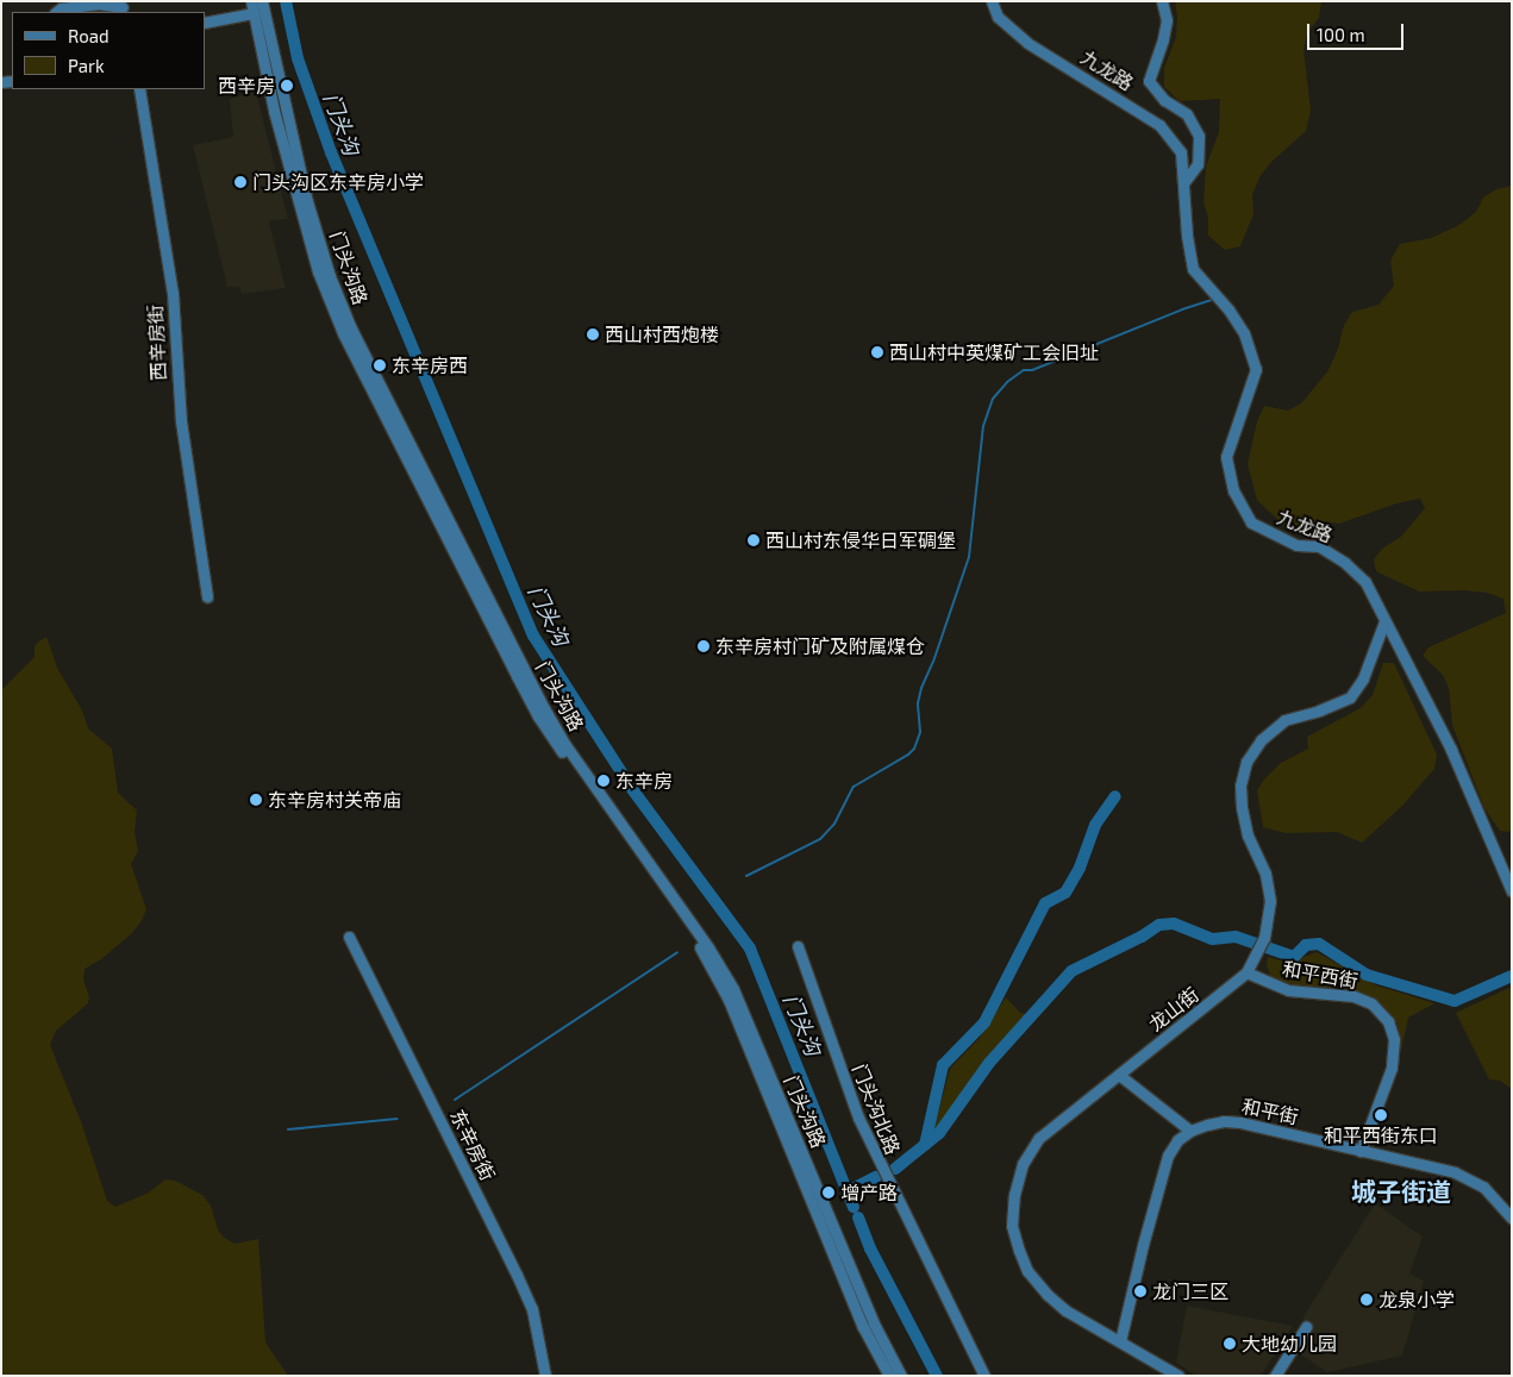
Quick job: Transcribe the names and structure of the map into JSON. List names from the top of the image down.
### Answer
{
  "streets": {
    "main road": [
      "九龙路",
      "门头沟路",
      "西辛房街",
      "和平西街",
      "龙山街",
      "门头沟北路",
      "和平街",
      "东辛房街"
    ]
  },
  "crossings": [
    ["九龙路", "龙山街"],
    ["和平西街", "龙山街"],
    ["和平西街", "和平街"]
  ],
  "districts": ["城子街道"],
  "water": ["门头沟"],
  "places": [
    "西辛房",
    "门头沟区东辛房小学",
    "西山村西炮楼",
    "西山村中英煤矿工会旧址",
    "东辛房西",
    "西山村东侵华日军碉堡",
    "东辛房村门矿及附属煤仓",
    "东辛房",
    "东辛房村关帝庙",
    "和平西街东口",
    "增产路",
    "龙门三区",
    "龙泉小学",
    "大地幼儿园"
  ],
  "legend": ["Road", "Park"],
  "scale_bar": "100 m"
}
